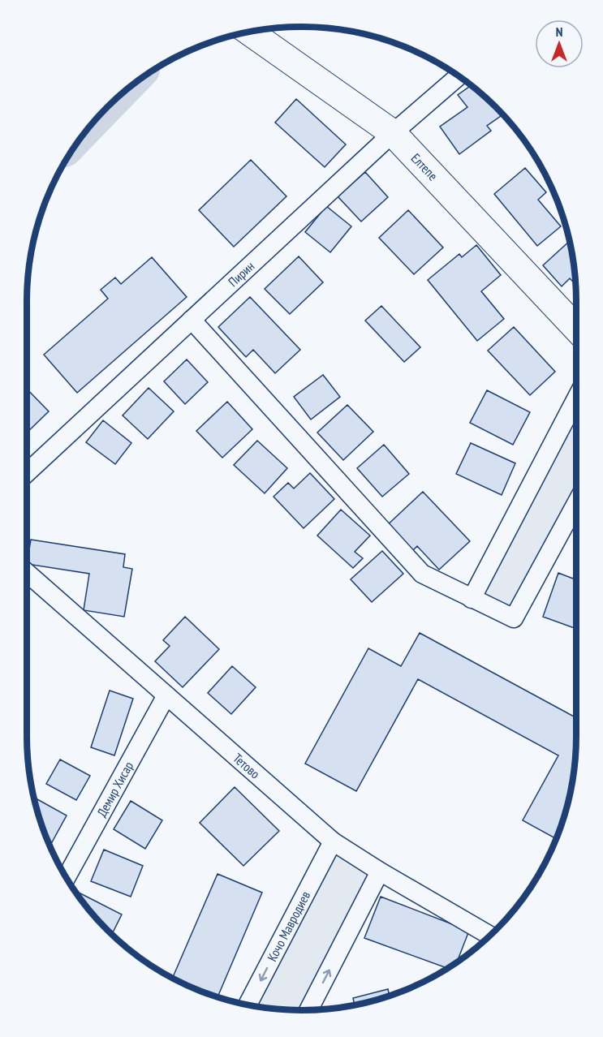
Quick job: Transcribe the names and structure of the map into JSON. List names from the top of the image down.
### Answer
{
  "streets": {
    "main road": ["Елтепе"],
    "street": [
      "Пирин",
      "Тетово",
      "Демир Хисар",
      "Кочо Мавродиев"
    ]
  },
  "crossings": [
    ["Елтепе", "Пирин"],
    ["Тетово", "Демир Хисар"],
    ["Тетово", "Кочо Мавродиев"]
  ],
  "north": "top"
}
